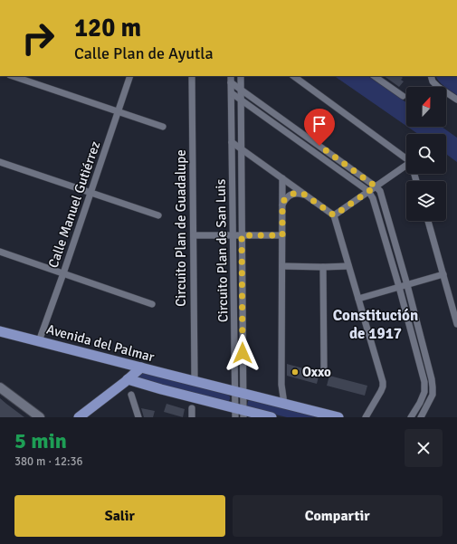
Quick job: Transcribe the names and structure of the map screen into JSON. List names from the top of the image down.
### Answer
{
  "streets": {
    "main road": ["Avenida del Palmar"],
    "street": ["Calle Manuel Gutiérrez", "Circuito Plan de Guadalupe", "Circuito Plan de San Luis"]
  },
  "crossings": [
    ["Calle Manuel Gutiérrez", "Avenida del Palmar"],
    ["Circuito Plan de Guadalupe", "Avenida del Palmar"],
    ["Circuito Plan de San Luis", "Avenida del Palmar"]
  ],
  "districts": ["Constitución de 1917"],
  "places": ["Oxxo"],
  "north": "top",
  "page": {
    "turn": ["120 m", "Calle Plan de Ayutla"],
    "heading": ["5 min", "380 m · 12:36"],
    "buttons": ["Salir", "Compartir"]
  }
}
